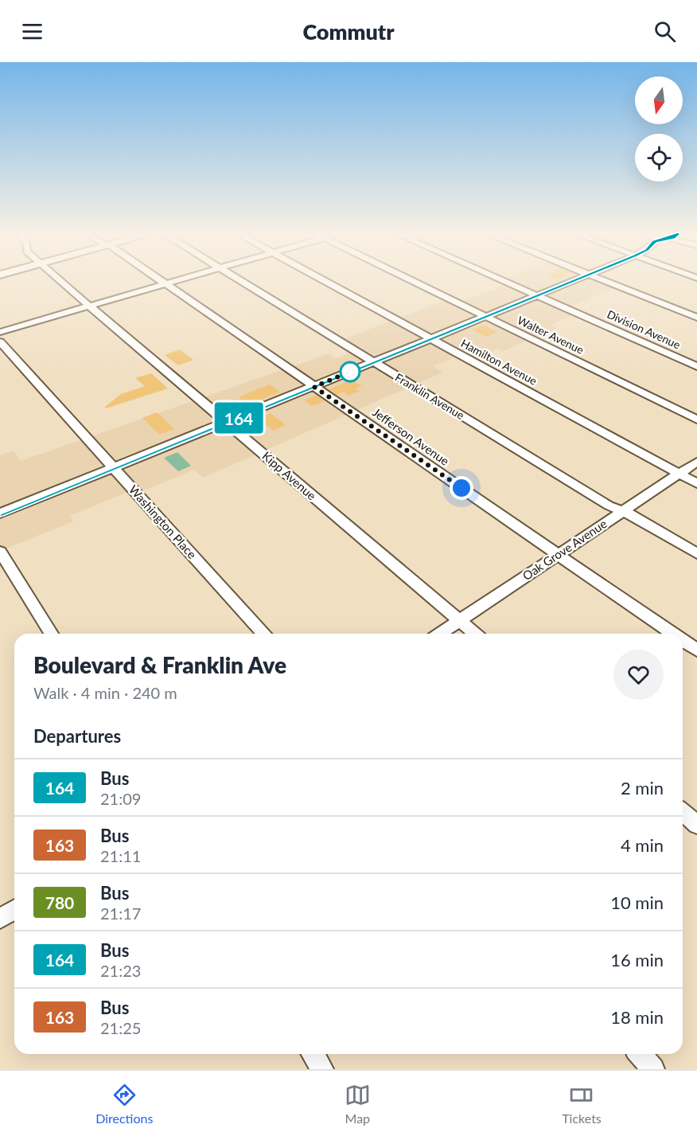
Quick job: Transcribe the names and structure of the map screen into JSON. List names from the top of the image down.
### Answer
{
  "streets": {
    "street": [
      "Division Avenue",
      "Walter Avenue",
      "Hamilton Avenue",
      "Franklin Avenue",
      "Jefferson Avenue",
      "Kipp Avenue",
      "Washington Place",
      "Oak Grove Avenue"
    ]
  },
  "crossings": [
    ["Hamilton Avenue", "Oak Grove Avenue"],
    ["Franklin Avenue", "Oak Grove Avenue"],
    ["Jefferson Avenue", "Oak Grove Avenue"],
    ["Kipp Avenue", "Oak Grove Avenue"]
  ],
  "lines": ["bus line 164"],
  "north": "bottom",
  "page": {
    "header": "Commutr",
    "on_map": "164",
    "heading": [
      ["Boulevard & Franklin Ave", "Walk · 4 min · 240 m"],
      "Departures"
    ],
    "list": [
      {
        "mark": "164",
        "name": "Bus",
        "note": "21:09",
        "value": "2 min"
      },
      {
        "mark": "163",
        "name": "Bus",
        "note": "21:11",
        "value": "4 min"
      },
      {
        "mark": "780",
        "name": "Bus",
        "note": "21:17",
        "value": "10 min"
      },
      {
        "mark": "164",
        "name": "Bus",
        "note": "21:23",
        "value": "16 min"
      },
      {
        "mark": "163",
        "name": "Bus",
        "note": "21:25",
        "value": "18 min"
      }
    ],
    "tabs": ["Directions", "Map", "Tickets"]
  }
}
